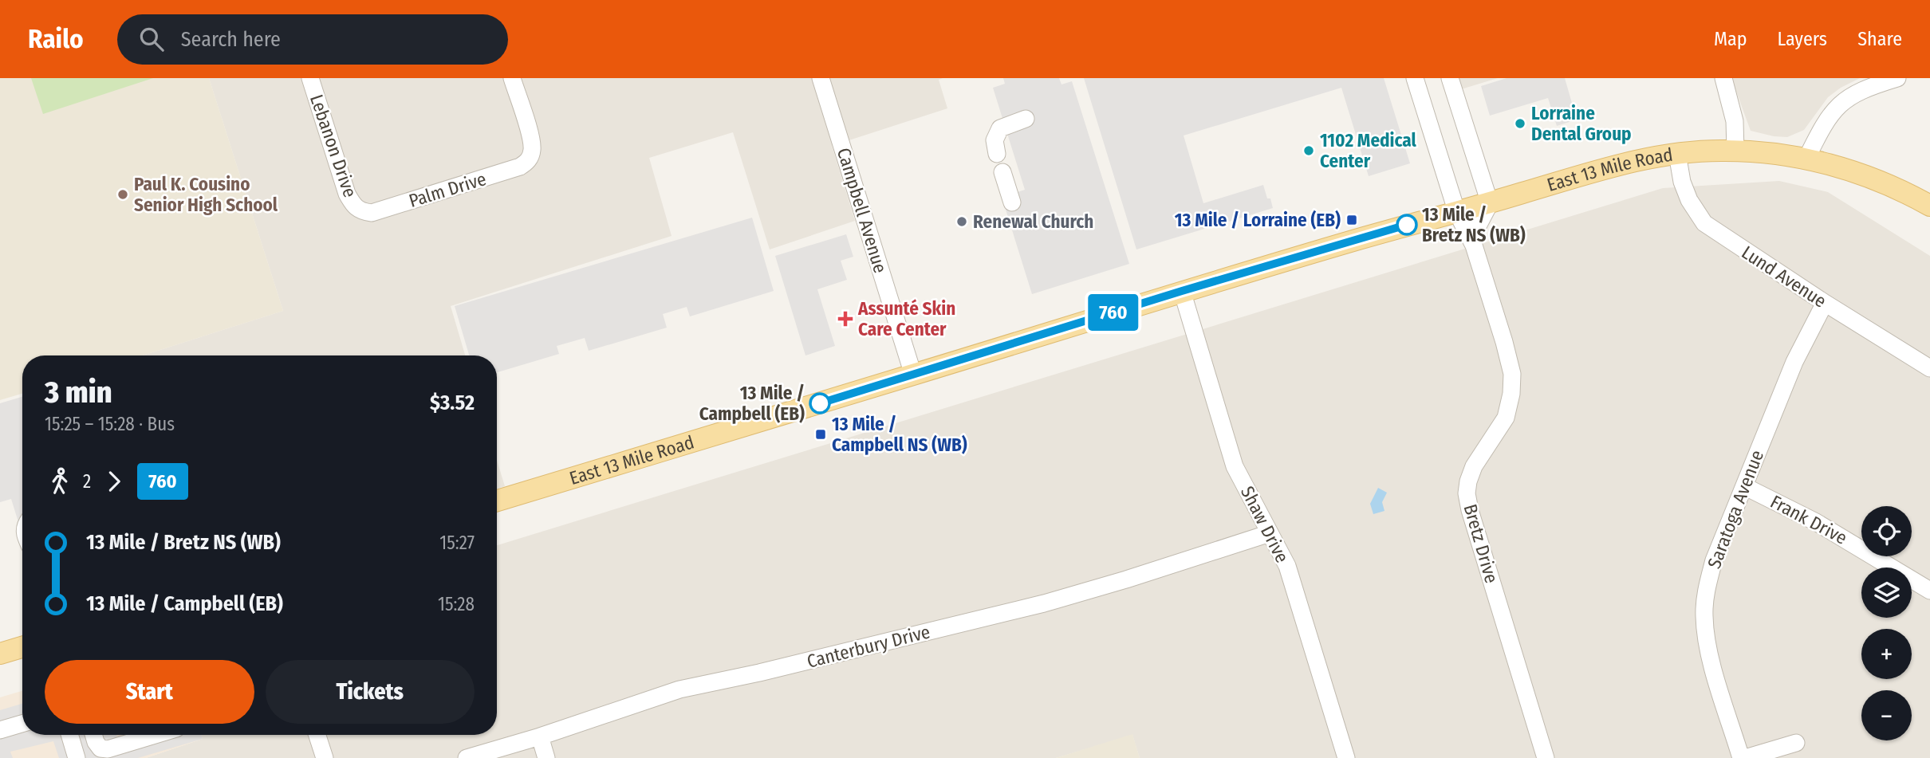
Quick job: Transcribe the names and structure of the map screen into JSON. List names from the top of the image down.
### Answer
{
  "streets": {
    "main road": ["East 13 Mile Road"],
    "street": [
      "Lebanon Drive",
      "Palm Drive",
      "Campbell Avenue",
      "Lund Avenue",
      "Saratoga Avenue",
      "Frank Drive",
      "Shaw Drive",
      "Bretz Drive",
      "Canterbury Drive"
    ]
  },
  "crossings": [
    ["Lebanon Drive", "Palm Drive"],
    ["East 13 Mile Road", "Campbell Avenue"],
    ["East 13 Mile Road", "Lund Avenue"],
    ["East 13 Mile Road", "Shaw Drive"],
    ["East 13 Mile Road", "Bretz Drive"],
    ["Lund Avenue", "Saratoga Avenue"],
    ["Saratoga Avenue", "Frank Drive"],
    ["Shaw Drive", "Canterbury Drive"]
  ],
  "places": {
    "other": [
      "Lorraine Dental Group",
      "1102 Medical Center",
      "Paul K. Cousino Senior High School",
      "Renewal Church",
      "13 Mile / Bretz NS (WB)",
      "13 Mile / Campbell (EB)"
    ],
    "transit": ["13 Mile / Lorraine (EB)", "13 Mile / Campbell NS (WB)"],
    "health": ["Assunté Skin Care Center"]
  },
  "lines": ["bus line 760"],
  "page": {
    "header": "Railo",
    "search": "Search here",
    "nav": ["Map", "Layers", "Share"],
    "on_map": "760",
    "heading": ["3 min", "15:25 – 15:28 · Bus", "$3.52"],
    "legs": ["2", "760"],
    "map_buttons": ["+", "−"],
    "list": [
      {
        "name": "13 Mile / Bretz NS (WB)",
        "value": "15:27"
      },
      {
        "name": "13 Mile / Campbell (EB)",
        "value": "15:28"
      }
    ],
    "buttons": ["Start", "Tickets"]
  }
}
